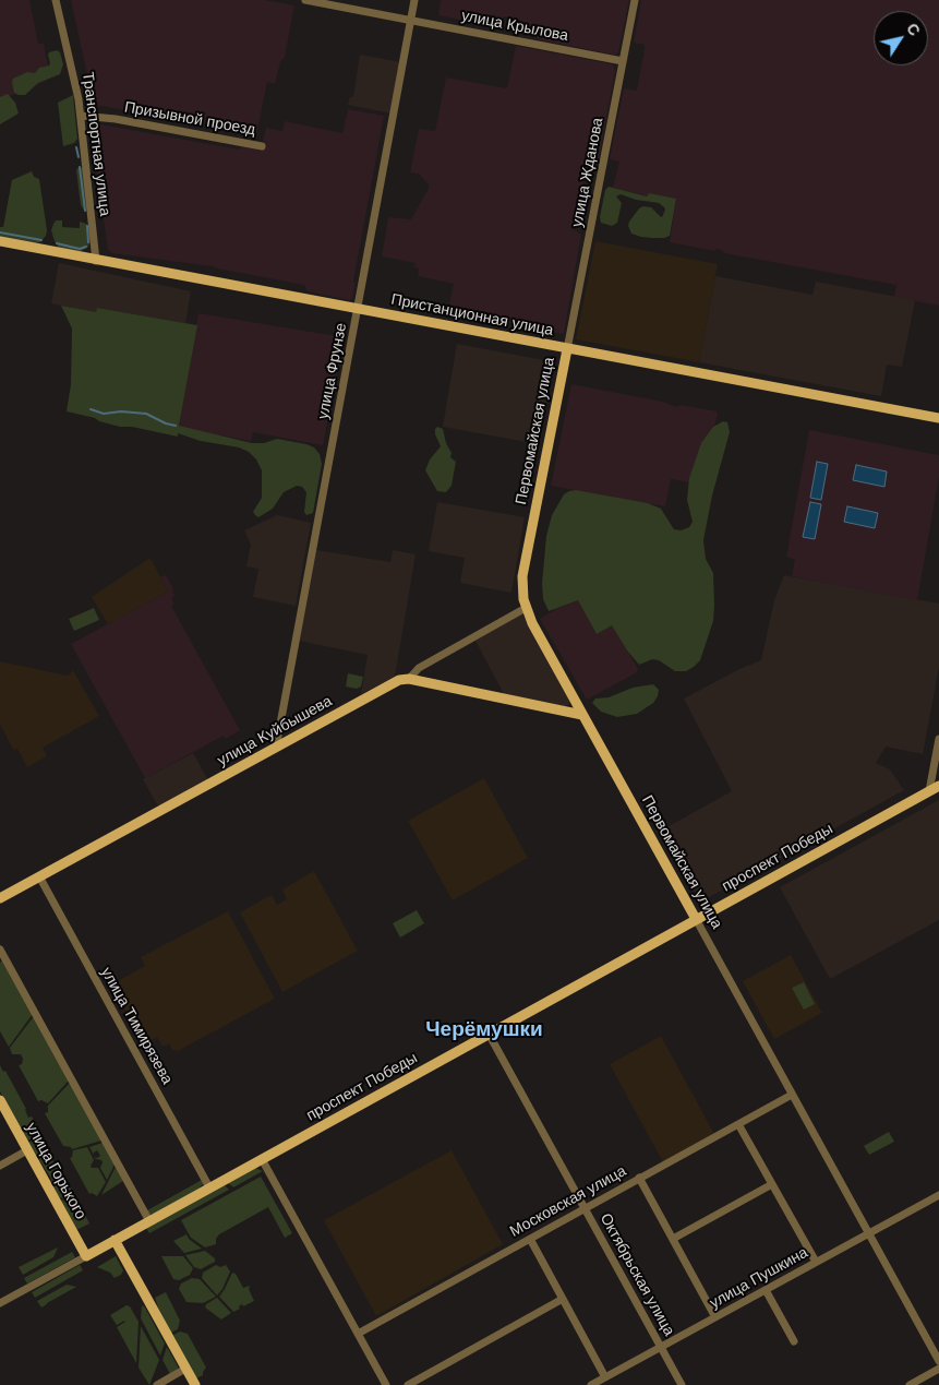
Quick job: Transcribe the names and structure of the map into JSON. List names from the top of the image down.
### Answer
{
  "streets": {
    "main road": [
      "Пристанционная улица",
      "Первомайская улица",
      "улица Куйбышева",
      "проспект Победы",
      "улица Горького"
    ],
    "street": [
      "улица Крылова",
      "Призывной проезд",
      "Транспортная улица",
      "улица Жданова",
      "улица Фрунзе",
      "улица Тимирязева",
      "Московская улица",
      "Октябрьская улица",
      "улица Пушкина"
    ]
  },
  "crossings": [
    ["улица Крылова", "улица Жданова"],
    ["улица Крылова", "улица Фрунзе"],
    ["Призывной проезд", "Транспортная улица"],
    ["Транспортная улица", "Пристанционная улица"],
    ["улица Жданова", "Пристанционная улица"],
    ["улица Жданова", "Первомайская улица"],
    ["Пристанционная улица", "улица Фрунзе"],
    ["Пристанционная улица", "Первомайская улица"],
    ["улица Фрунзе", "улица Куйбышева"],
    ["Первомайская улица", "улица Куйбышева"],
    ["Первомайская улица", "проспект Победы"],
    ["Первомайская улица", "Московская улица"],
    ["Первомайская улица", "улица Пушкина"],
    ["улица Куйбышева", "улица Тимирязева"],
    ["проспект Победы", "улица Тимирязева"],
    ["проспект Победы", "улица Горького"],
    ["проспект Победы", "Октябрьская улица"],
    ["Московская улица", "Октябрьская улица"],
    ["Октябрьская улица", "улица Пушкина"]
  ],
  "districts": ["Черёмушки"],
  "north": "top right"
}
